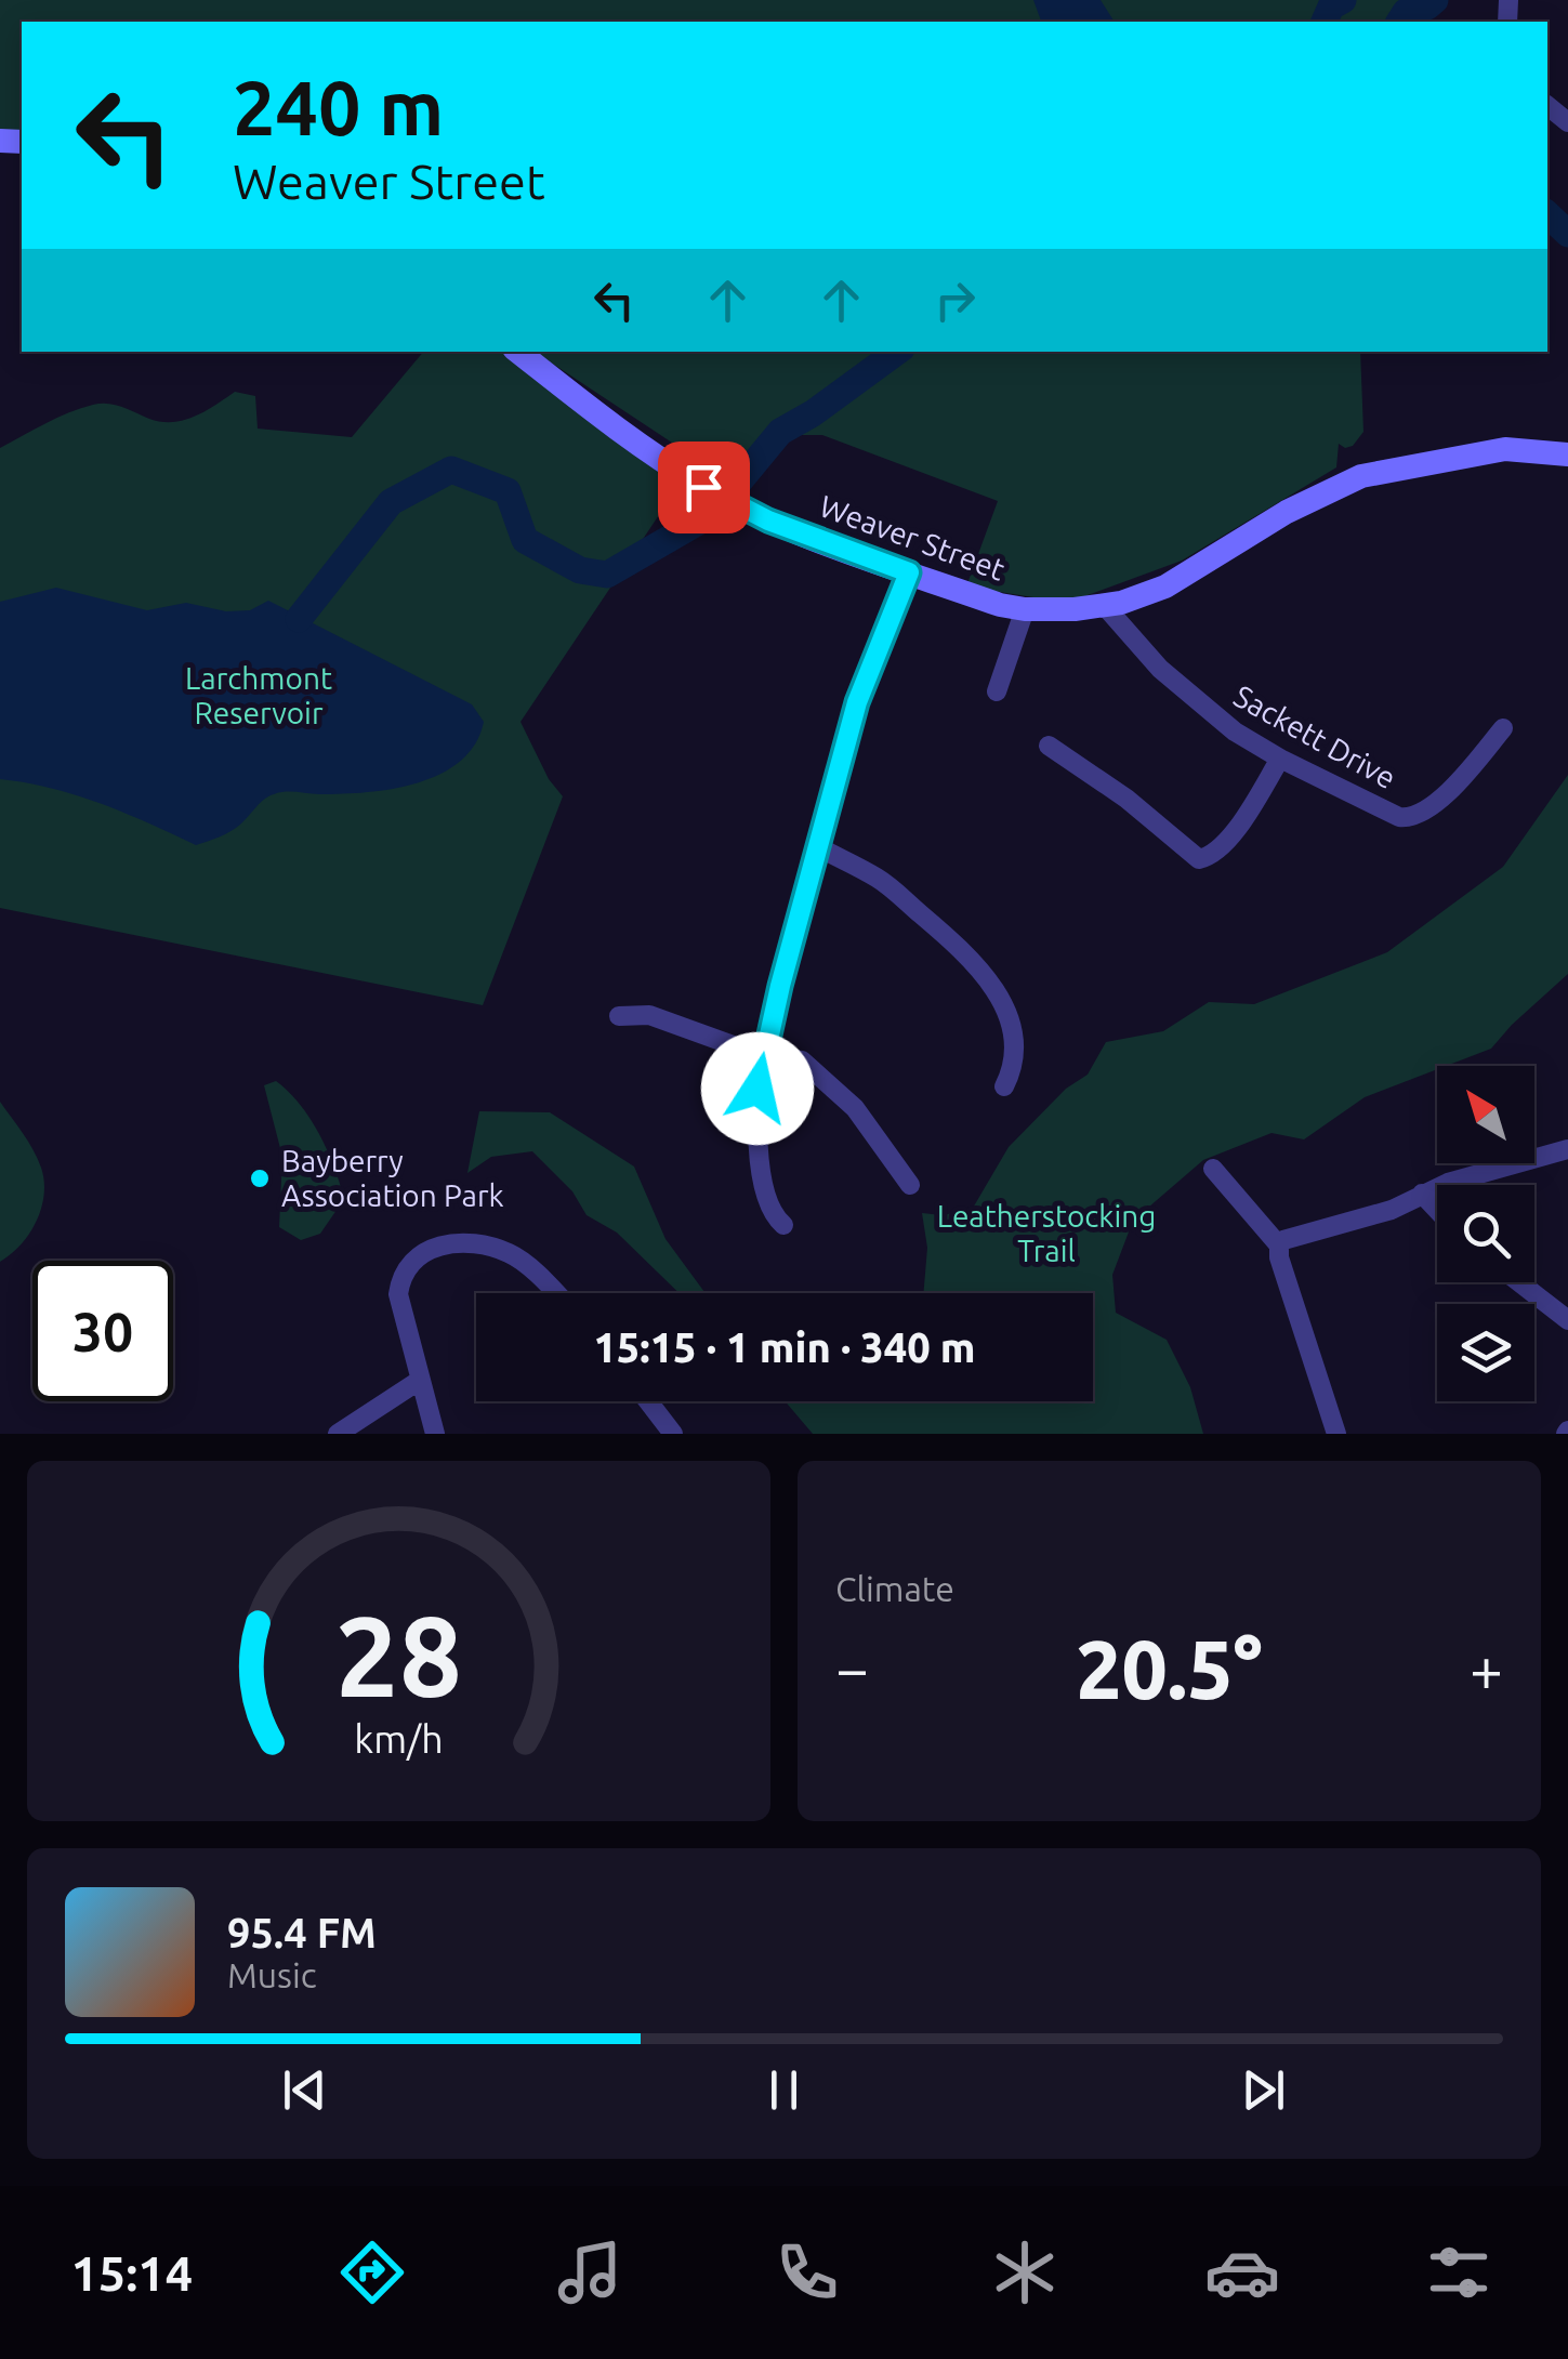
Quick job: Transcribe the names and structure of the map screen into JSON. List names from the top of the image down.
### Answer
{
  "streets": {
    "main road": ["Weaver Street"],
    "street": ["Sackett Drive"]
  },
  "crossings": [
    ["Weaver Street", "Sackett Drive"]
  ],
  "parks": ["Larchmont Reservoir", "Leatherstocking Trail"],
  "places": ["Bayberry Association Park"],
  "north": "top left",
  "page": {
    "turn": ["240 m", "Weaver Street"],
    "limit": "30",
    "trip": "15:15 · 1 min · 340 m",
    "tile": "Climate",
    "heat": ["−", "20.5°", "+"],
    "song": ["95.4 FM", "Music"],
    "tabs": "15:14",
    "gauge": ["28", "km/h"]
  }
}
